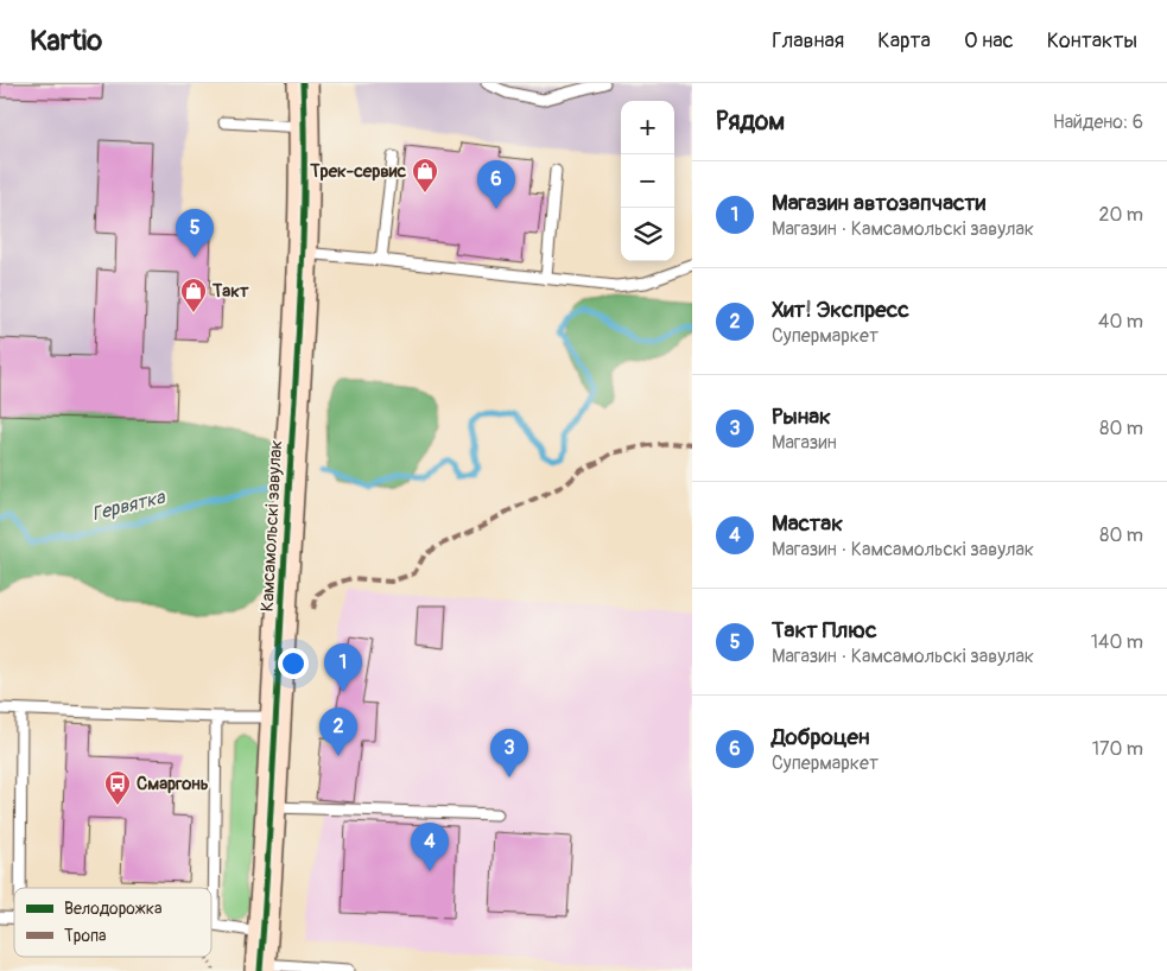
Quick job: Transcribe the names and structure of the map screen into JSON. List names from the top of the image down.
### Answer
{
  "streets": {
    "street": ["Камсамольскі завулак"]
  },
  "water": ["Гервятка"],
  "places": {
    "shop": ["Трек-сервис", "Такт"],
    "bus stop": ["Смаргонь"]
  },
  "legend": ["Велодорожка", "Тропа"],
  "page": {
    "header": "Kartio",
    "nav": [
      "Главная",
      "Карта",
      "О нас",
      "Контакты"
    ],
    "heading": ["Рядом", "Найдено: 6"],
    "map_buttons": ["+", "−"],
    "pins": [
      "6",
      "5",
      "1",
      "2",
      "3",
      "4"
    ],
    "list": [
      {
        "mark": "1",
        "name": "Магазин автозапчасти",
        "note": "Магазин · Камсамольскі завулак",
        "value": "20 m"
      },
      {
        "mark": "2",
        "name": "Хит! Экспресс",
        "note": "Супермаркет",
        "value": "40 m"
      },
      {
        "mark": "3",
        "name": "Рынак",
        "note": "Магазин",
        "value": "80 m"
      },
      {
        "mark": "4",
        "name": "Мастак",
        "note": "Магазин · Камсамольскі завулак",
        "value": "80 m"
      },
      {
        "mark": "5",
        "name": "Такт Плюс",
        "note": "Магазин · Камсамольскі завулак",
        "value": "140 m"
      },
      {
        "mark": "6",
        "name": "Доброцен",
        "note": "Супермаркет",
        "value": "170 m"
      }
    ]
  }
}
